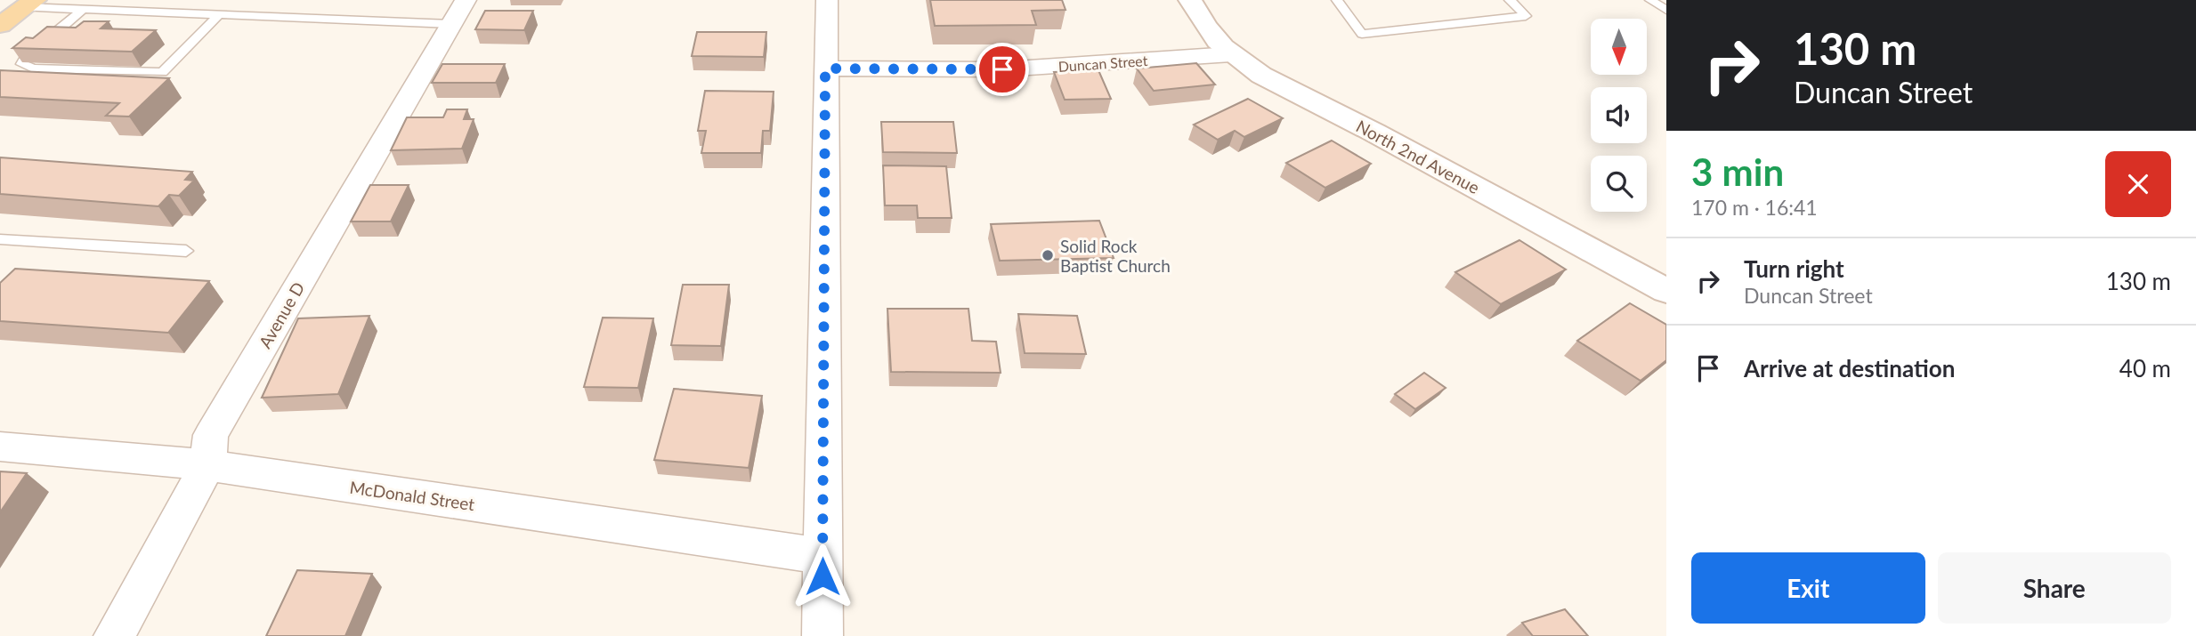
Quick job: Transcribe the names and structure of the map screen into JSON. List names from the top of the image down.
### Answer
{
  "streets": {
    "street": [
      "Duncan Street",
      "North 2nd Avenue",
      "Avenue D",
      "McDonald Street"
    ]
  },
  "crossings": [
    ["Duncan Street", "North 2nd Avenue"],
    ["Avenue D", "McDonald Street"]
  ],
  "places": ["Solid Rock Baptist Church"],
  "north": "bottom",
  "page": {
    "turn": ["130 m", "Duncan Street"],
    "heading": ["3 min", "170 m · 16:41"],
    "list": [
      {
        "name": "Turn right",
        "note": "Duncan Street",
        "value": "130 m"
      },
      {
        "name": "Arrive at destination",
        "value": "40 m"
      }
    ],
    "buttons": ["Exit", "Share"]
  }
}
